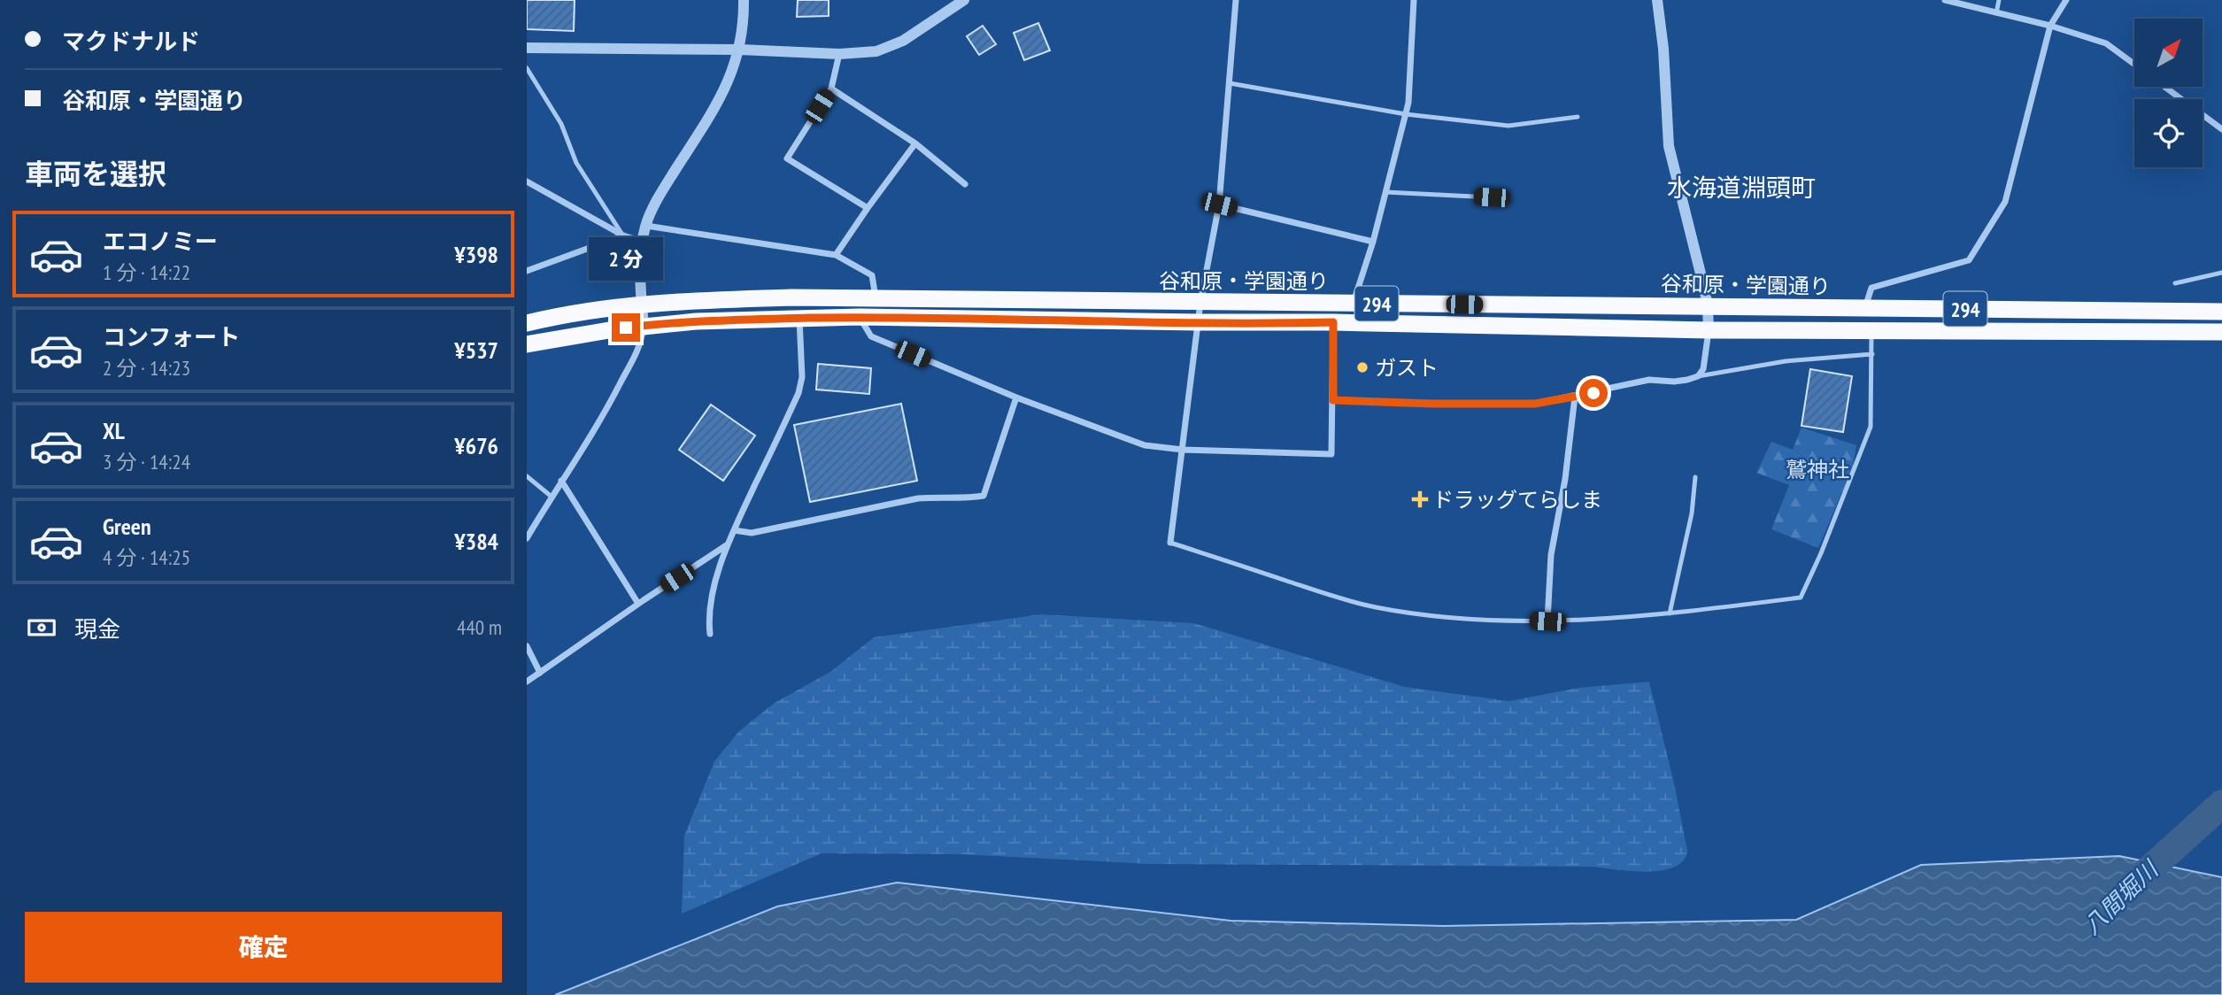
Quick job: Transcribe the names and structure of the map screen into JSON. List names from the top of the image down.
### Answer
{
  "streets": {
    "highway": ["谷和原・学園通り", "294"]
  },
  "districts": ["水海道淵頭町"],
  "water": ["八間堀川"],
  "parks": ["鷲神社"],
  "places": {
    "other": ["ガスト"],
    "health": ["ドラッグてらしま"]
  },
  "north": "top right",
  "page": {
    "banner": ["マクドナルド", "谷和原・学園通り"],
    "heading": "車両を選択",
    "list": [
      {
        "name": "エコノミー",
        "note": "1 分 · 14:22",
        "value": "¥398"
      },
      {
        "name": "コンフォート",
        "note": "2 分 · 14:23",
        "value": "¥537"
      },
      {
        "name": "XL",
        "note": "3 分 · 14:24",
        "value": "¥676"
      },
      {
        "name": "Green",
        "note": "4 分 · 14:25",
        "value": "¥384"
      }
    ],
    "bubble": "2 分",
    "pay": ["現金", "440 m"],
    "buttons": "確定"
  }
}
